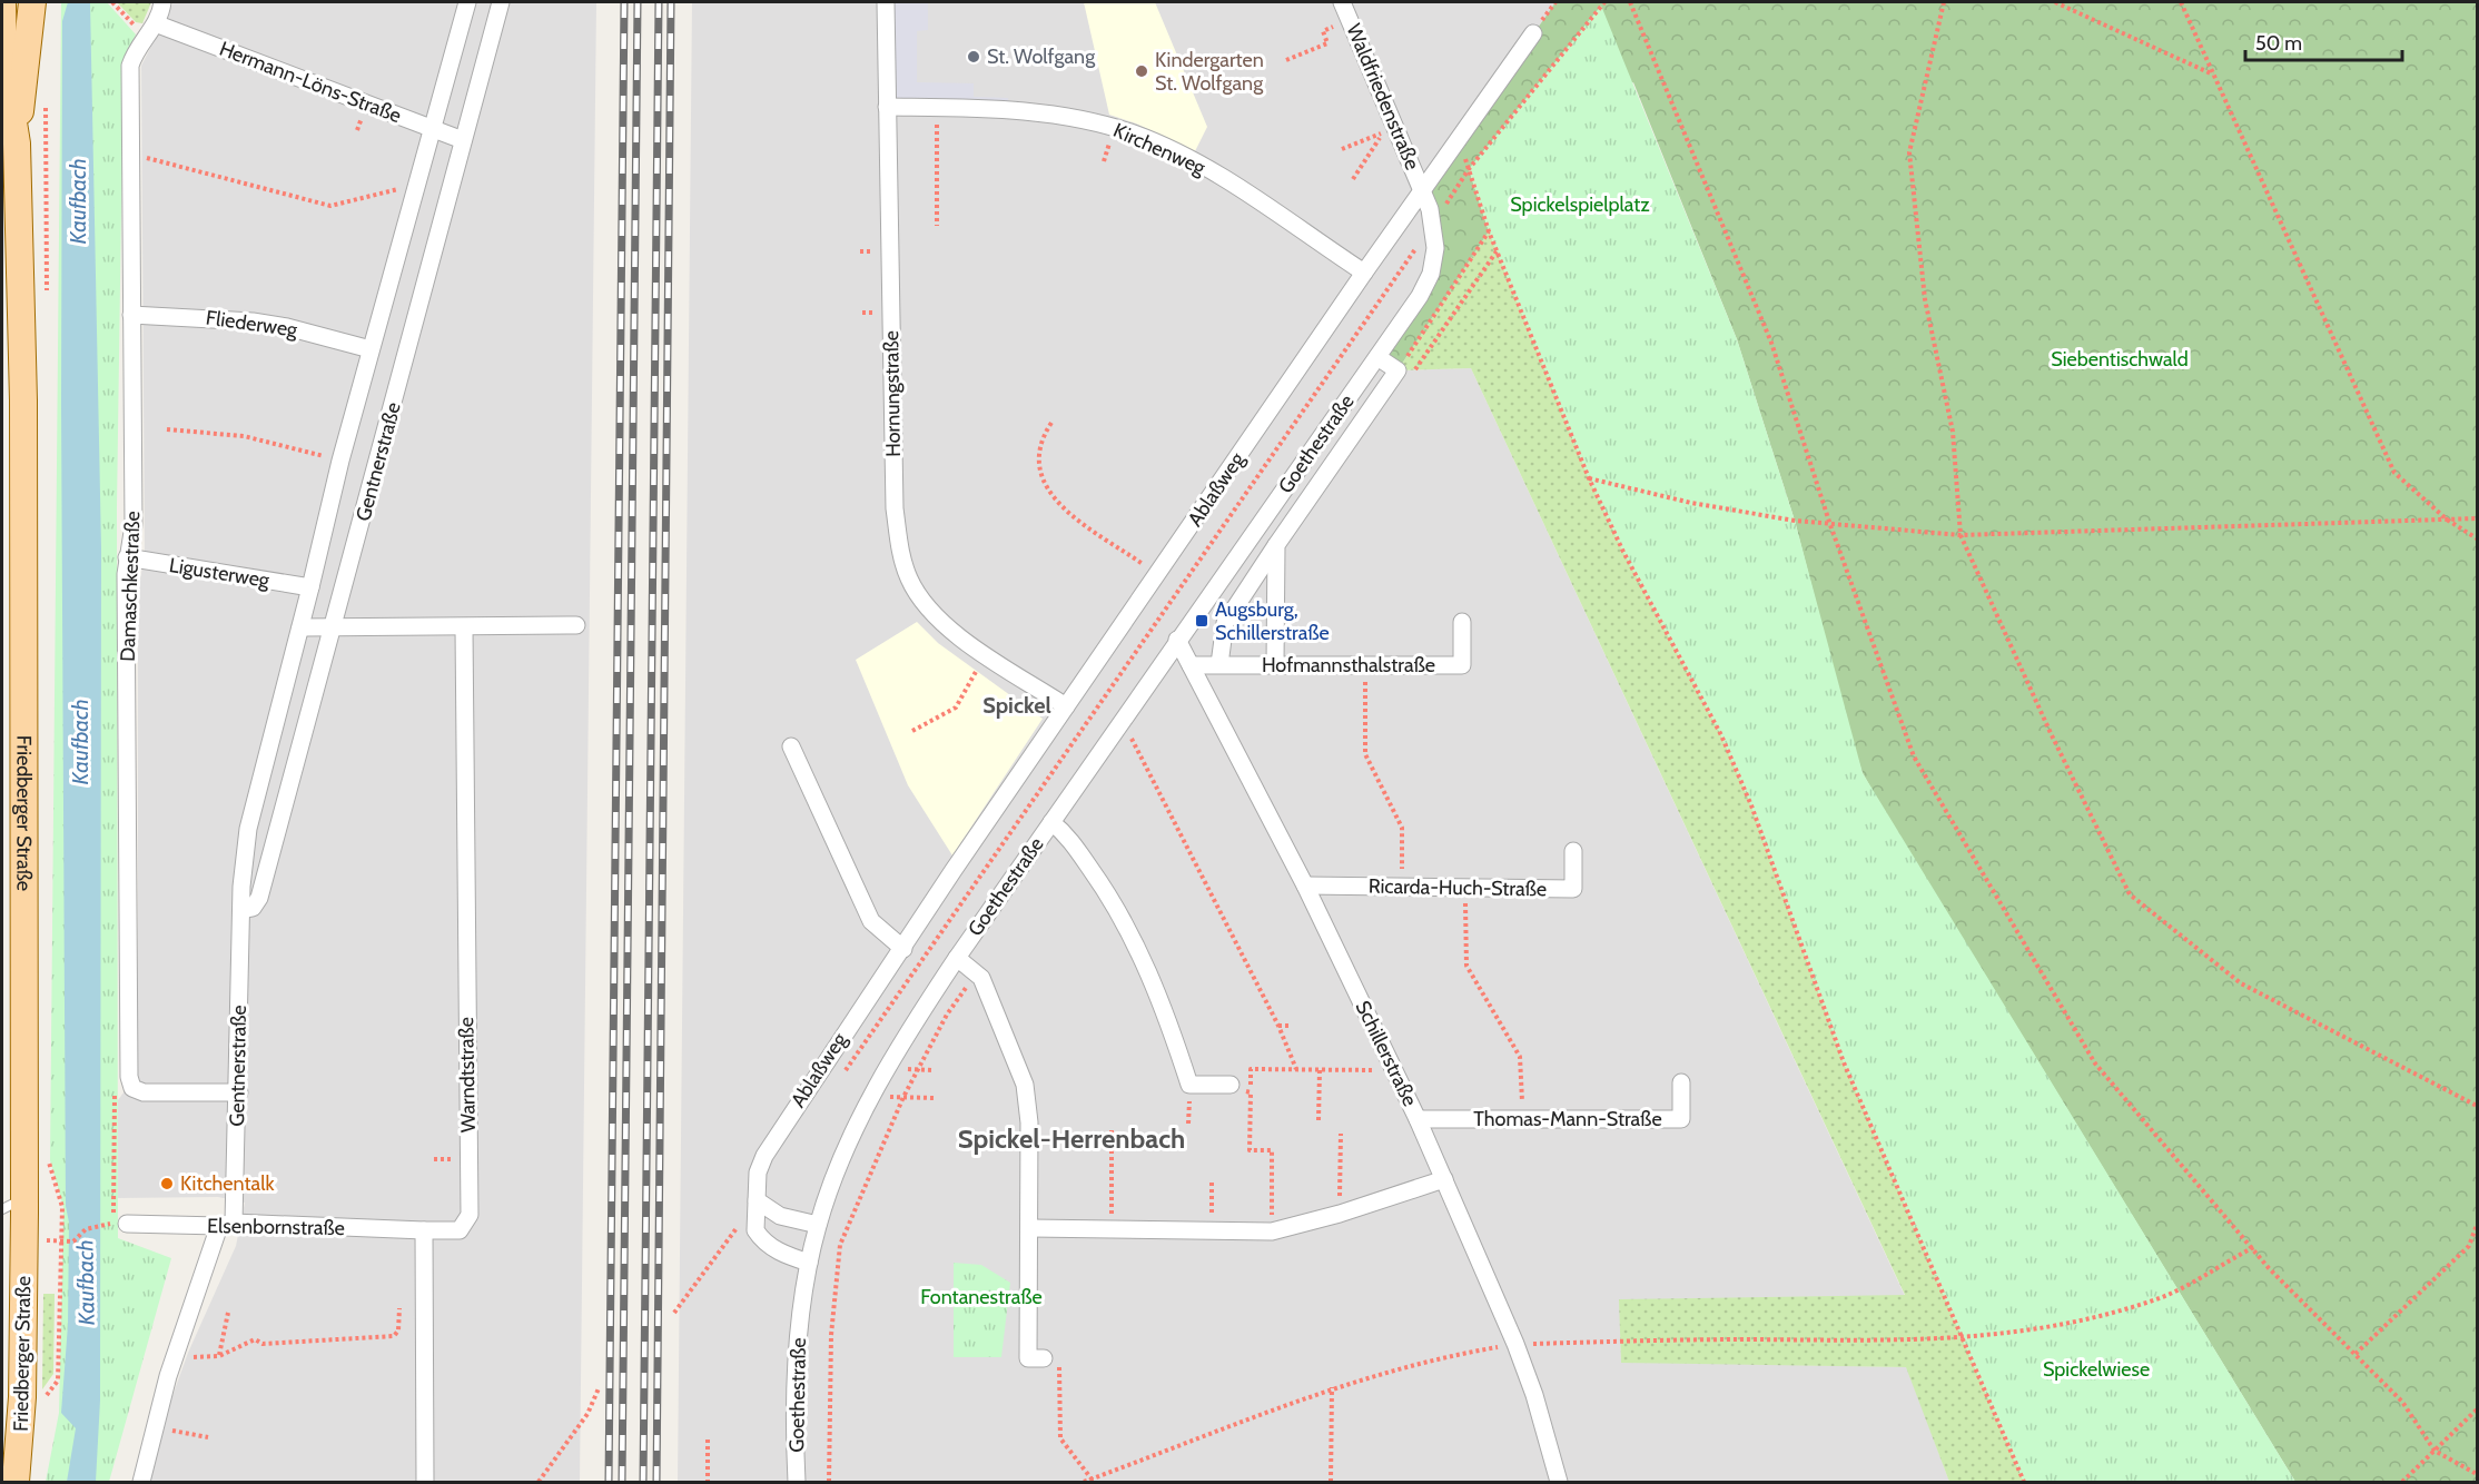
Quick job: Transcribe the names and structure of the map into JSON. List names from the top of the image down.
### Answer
{
  "streets": {
    "main road": ["Friedberger Straße"],
    "street": [
      "Hermann-Löns-Straße",
      "Waldfriedenstraße",
      "Kirchenweg",
      "Fliederweg",
      "Hornungstraße",
      "Goethestraße",
      "Gentnerstraße",
      "Ablaßweg",
      "Ligusterweg",
      "Damaschkestraße",
      "Hofmannsthalstraße",
      "Ricarda-Huch-Straße",
      "Schillerstraße",
      "Warndtstraße",
      "Thomas-Mann-Straße",
      "Elsenbornstraße"
    ]
  },
  "crossings": [
    ["Hermann-Löns-Straße", "Gentnerstraße"],
    ["Hermann-Löns-Straße", "Damaschkestraße"],
    ["Waldfriedenstraße", "Goethestraße"],
    ["Waldfriedenstraße", "Ablaßweg"],
    ["Kirchenweg", "Hornungstraße"],
    ["Kirchenweg", "Ablaßweg"],
    ["Fliederweg", "Gentnerstraße"],
    ["Fliederweg", "Damaschkestraße"],
    ["Hornungstraße", "Ablaßweg"],
    ["Goethestraße", "Ablaßweg"],
    ["Goethestraße", "Hofmannsthalstraße"],
    ["Goethestraße", "Schillerstraße"],
    ["Gentnerstraße", "Ligusterweg"],
    ["Gentnerstraße", "Elsenbornstraße"],
    ["Ligusterweg", "Damaschkestraße"],
    ["Hofmannsthalstraße", "Schillerstraße"],
    ["Ricarda-Huch-Straße", "Schillerstraße"],
    ["Schillerstraße", "Thomas-Mann-Straße"],
    ["Warndtstraße", "Elsenbornstraße"]
  ],
  "districts": ["Spickel", "Spickel-Herrenbach"],
  "water": ["Kaufbach"],
  "parks": [
    "Spickelspielplatz",
    "Siebentischwald",
    "Fontanestraße",
    "Spickelwiese"
  ],
  "places": {
    "other": ["St. Wolfgang", "Kindergarten St. Wolfgang", "Kitchentalk"],
    "transit": ["Augsburg, Schillerstraße"]
  },
  "scale_bar": "50 m"
}
